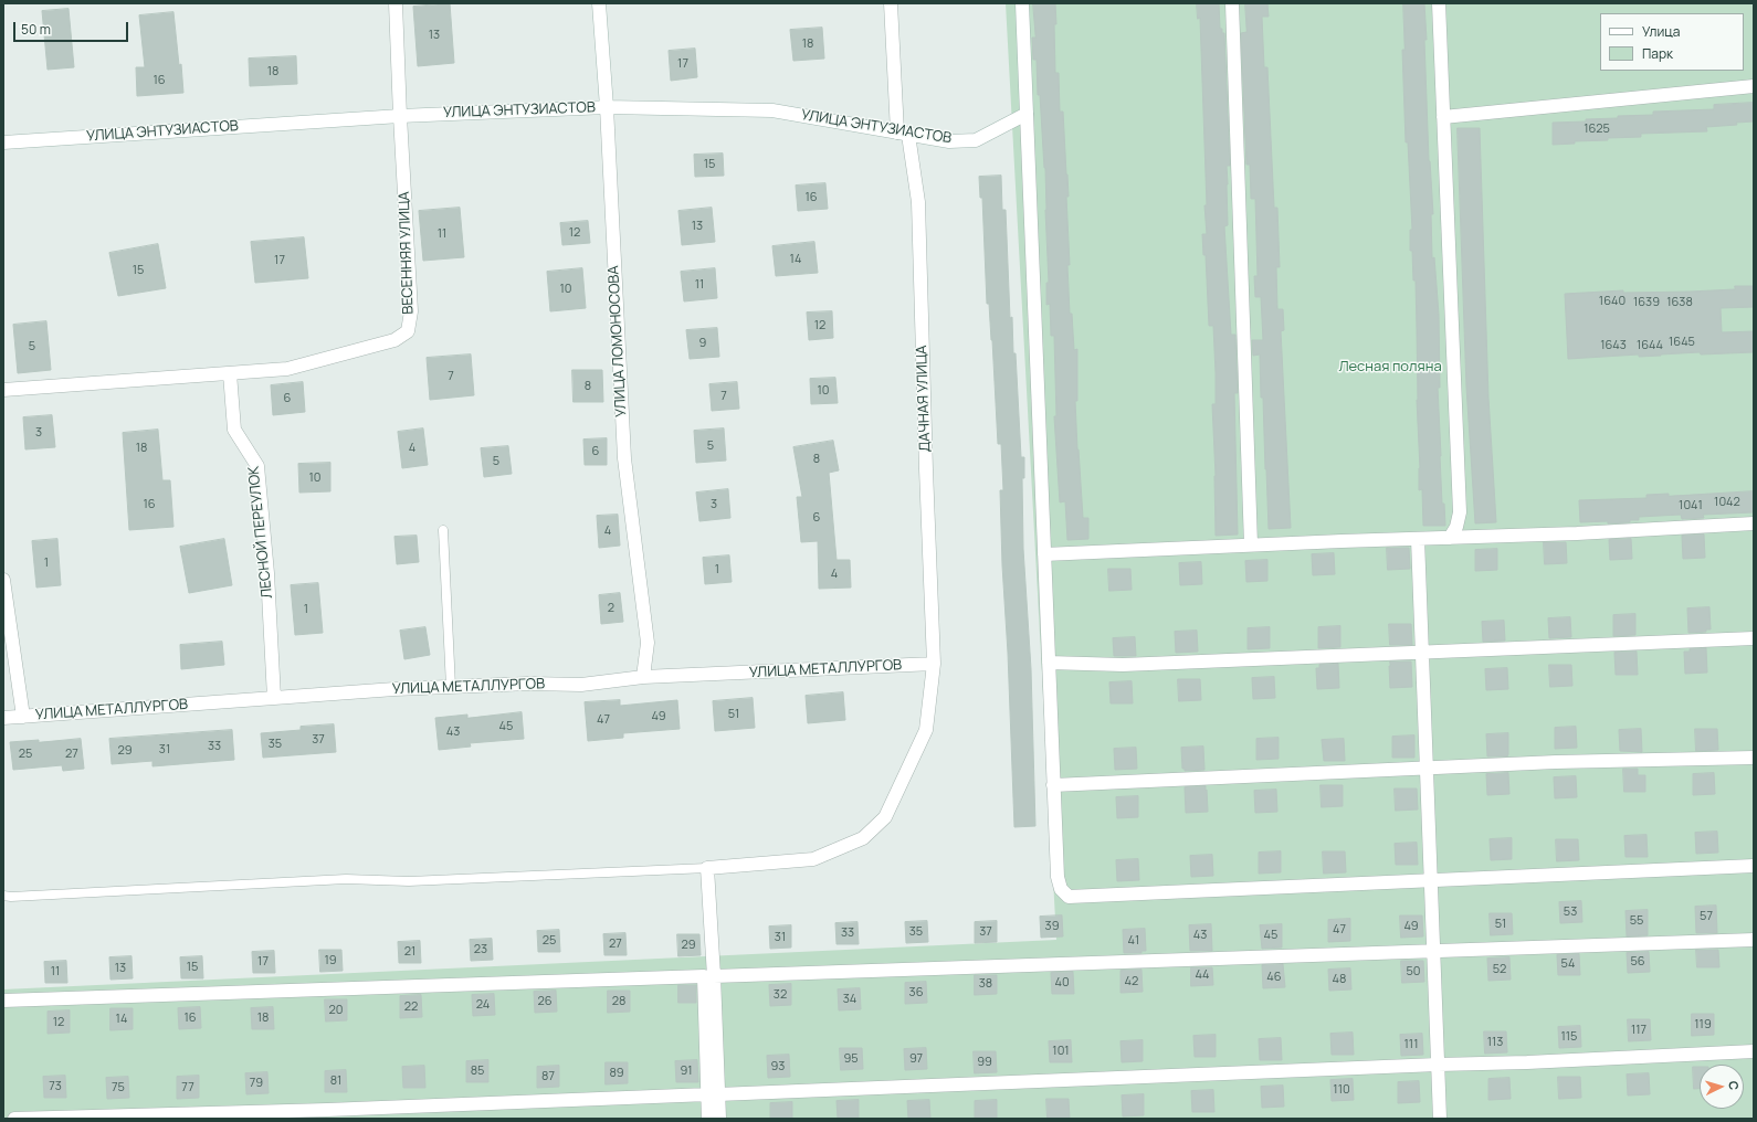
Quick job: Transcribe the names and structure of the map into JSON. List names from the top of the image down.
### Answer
{
  "streets": {
    "street": [
      "УЛИЦА ЭНТУЗИАСТОВ",
      "ВЕСЕННЯЯ УЛИЦА",
      "УЛИЦА ЛОМОНОСОВА",
      "ДАЧНАЯ УЛИЦА",
      "ЛЕСНОЙ ПЕРЕУЛОК",
      "УЛИЦА МЕТАЛЛУРГОВ"
    ]
  },
  "crossings": [
    ["УЛИЦА ЭНТУЗИАСТОВ", "ВЕСЕННЯЯ УЛИЦА"],
    ["УЛИЦА ЭНТУЗИАСТОВ", "УЛИЦА ЛОМОНОСОВА"],
    ["УЛИЦА ЭНТУЗИАСТОВ", "ДАЧНАЯ УЛИЦА"],
    ["ВЕСЕННЯЯ УЛИЦА", "ЛЕСНОЙ ПЕРЕУЛОК"],
    ["УЛИЦА ЛОМОНОСОВА", "УЛИЦА МЕТАЛЛУРГОВ"],
    ["ДАЧНАЯ УЛИЦА", "УЛИЦА МЕТАЛЛУРГОВ"],
    ["ЛЕСНОЙ ПЕРЕУЛОК", "УЛИЦА МЕТАЛЛУРГОВ"]
  ],
  "parks": ["Лесная поляна"],
  "house_numbers": [
    "13",
    "18",
    "17",
    "18",
    "16",
    "1625",
    "15",
    "16",
    "13",
    "12",
    "11",
    "14",
    "17",
    "15",
    "11",
    "10",
    "1640",
    "1639",
    "1638",
    "12",
    "1645",
    "9",
    "1643",
    "1644",
    "5",
    "7",
    "8",
    "10",
    "7",
    "6",
    "3",
    "5",
    "18",
    "4",
    "6",
    "8",
    "5",
    "10",
    "1042",
    "16",
    "3",
    "1041",
    "6",
    "4",
    "1",
    "1",
    "4",
    "2",
    "1",
    "51",
    "49",
    "47",
    "45",
    "43",
    "37",
    "35",
    "33",
    "31",
    "29",
    "25",
    "27",
    "53",
    "57",
    "55",
    "51",
    "39",
    "49",
    "47",
    "35",
    "37",
    "33",
    "43",
    "45",
    "31",
    "25",
    "41",
    "27",
    "29",
    "23",
    "21",
    "19",
    "17",
    "56",
    "54",
    "15",
    "13",
    "52",
    "11",
    "50",
    "44",
    "46",
    "48",
    "42",
    "40",
    "38",
    "36",
    "32",
    "34",
    "26",
    "28",
    "24",
    "22",
    "20",
    "16",
    "18",
    "14",
    "12",
    "119",
    "117",
    "115",
    "113",
    "111",
    "101",
    "95",
    "97",
    "99",
    "93",
    "85",
    "91",
    "89",
    "87",
    "81",
    "79",
    "73",
    "75",
    "77",
    "110"
  ],
  "legend": ["Улица", "Парк"],
  "scale_bar": "50 m",
  "north": "right"
}
